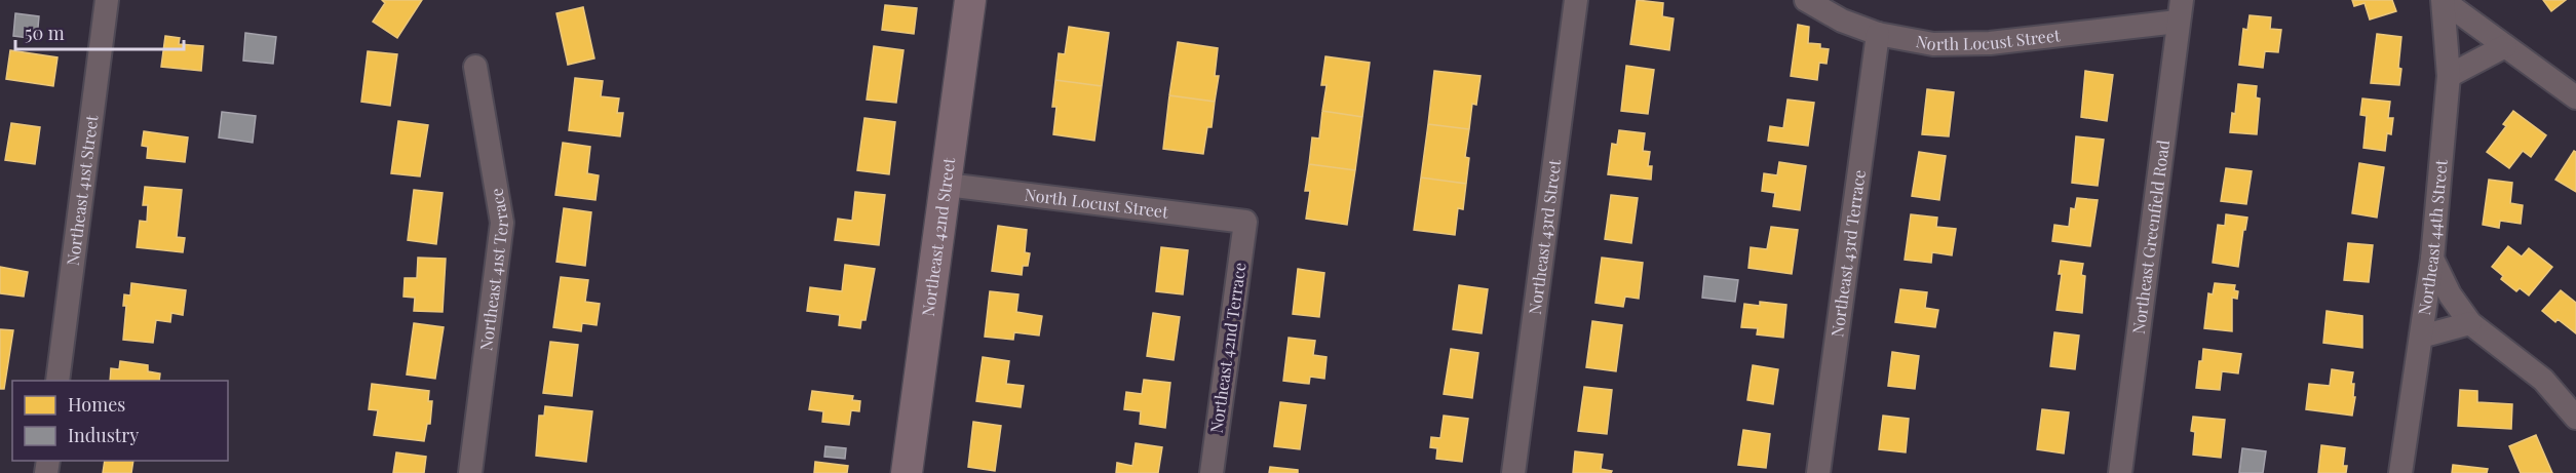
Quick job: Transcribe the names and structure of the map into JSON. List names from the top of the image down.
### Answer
{
  "streets": {
    "main road": ["Northeast 42nd Street"],
    "street": [
      "North Locust Street",
      "Northeast 41st Street",
      "Northeast Greenfield Road",
      "Northeast 43rd Street",
      "Northeast 44th Street",
      "Northeast 43rd Terrace",
      "Northeast 41st Terrace",
      "Northeast 42nd Terrace"
    ]
  },
  "crossings": [
    ["North Locust Street", "Northeast Greenfield Road"],
    ["North Locust Street", "Northeast 42nd Street"],
    ["North Locust Street", "Northeast 43rd Terrace"],
    ["North Locust Street", "Northeast 42nd Terrace"]
  ],
  "legend": ["Homes", "Industry"],
  "scale_bar": "50 m"
}
